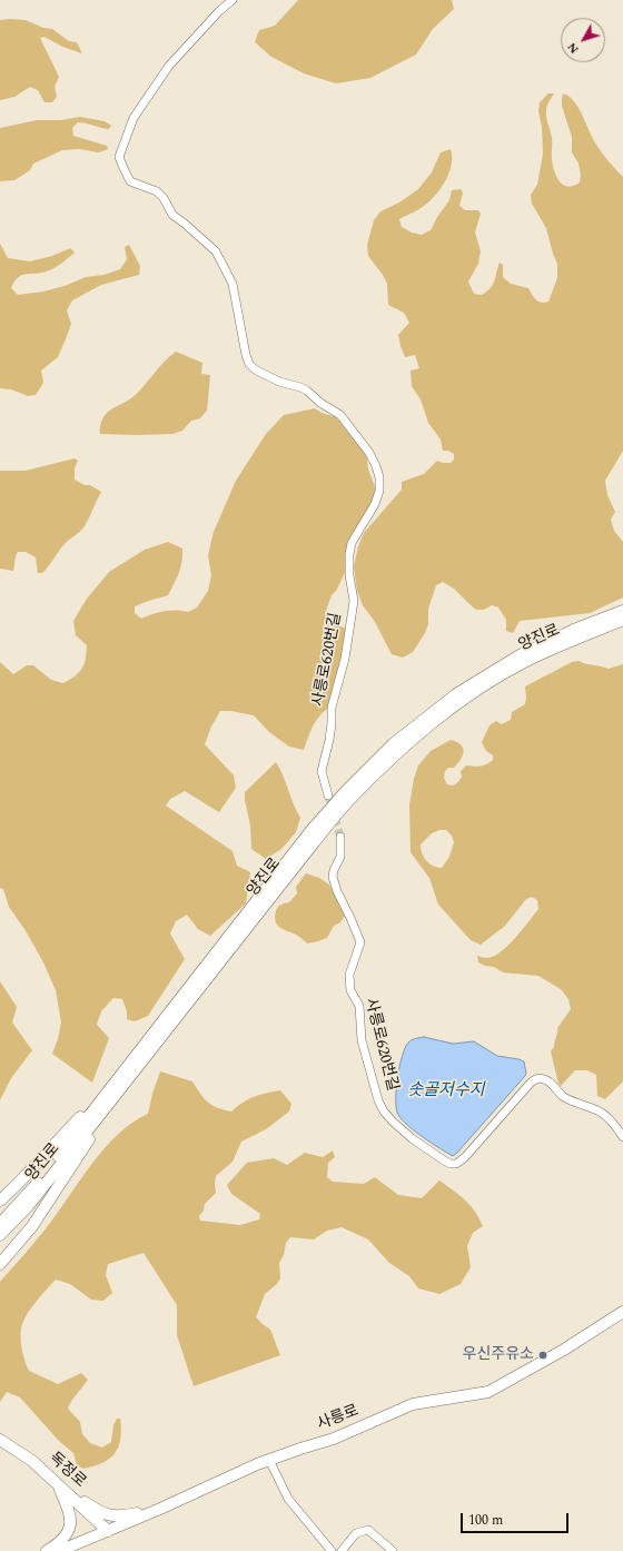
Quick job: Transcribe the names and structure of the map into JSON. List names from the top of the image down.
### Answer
{
  "streets": {
    "main road": ["양진로", "사릉로", "독정로"],
    "street": ["사릉로620번길"]
  },
  "crossings": [
    ["사릉로", "독정로"]
  ],
  "water": ["솟골저수지"],
  "places": ["우신주유소"],
  "scale_bar": "100 m",
  "north": "bottom left"
}
